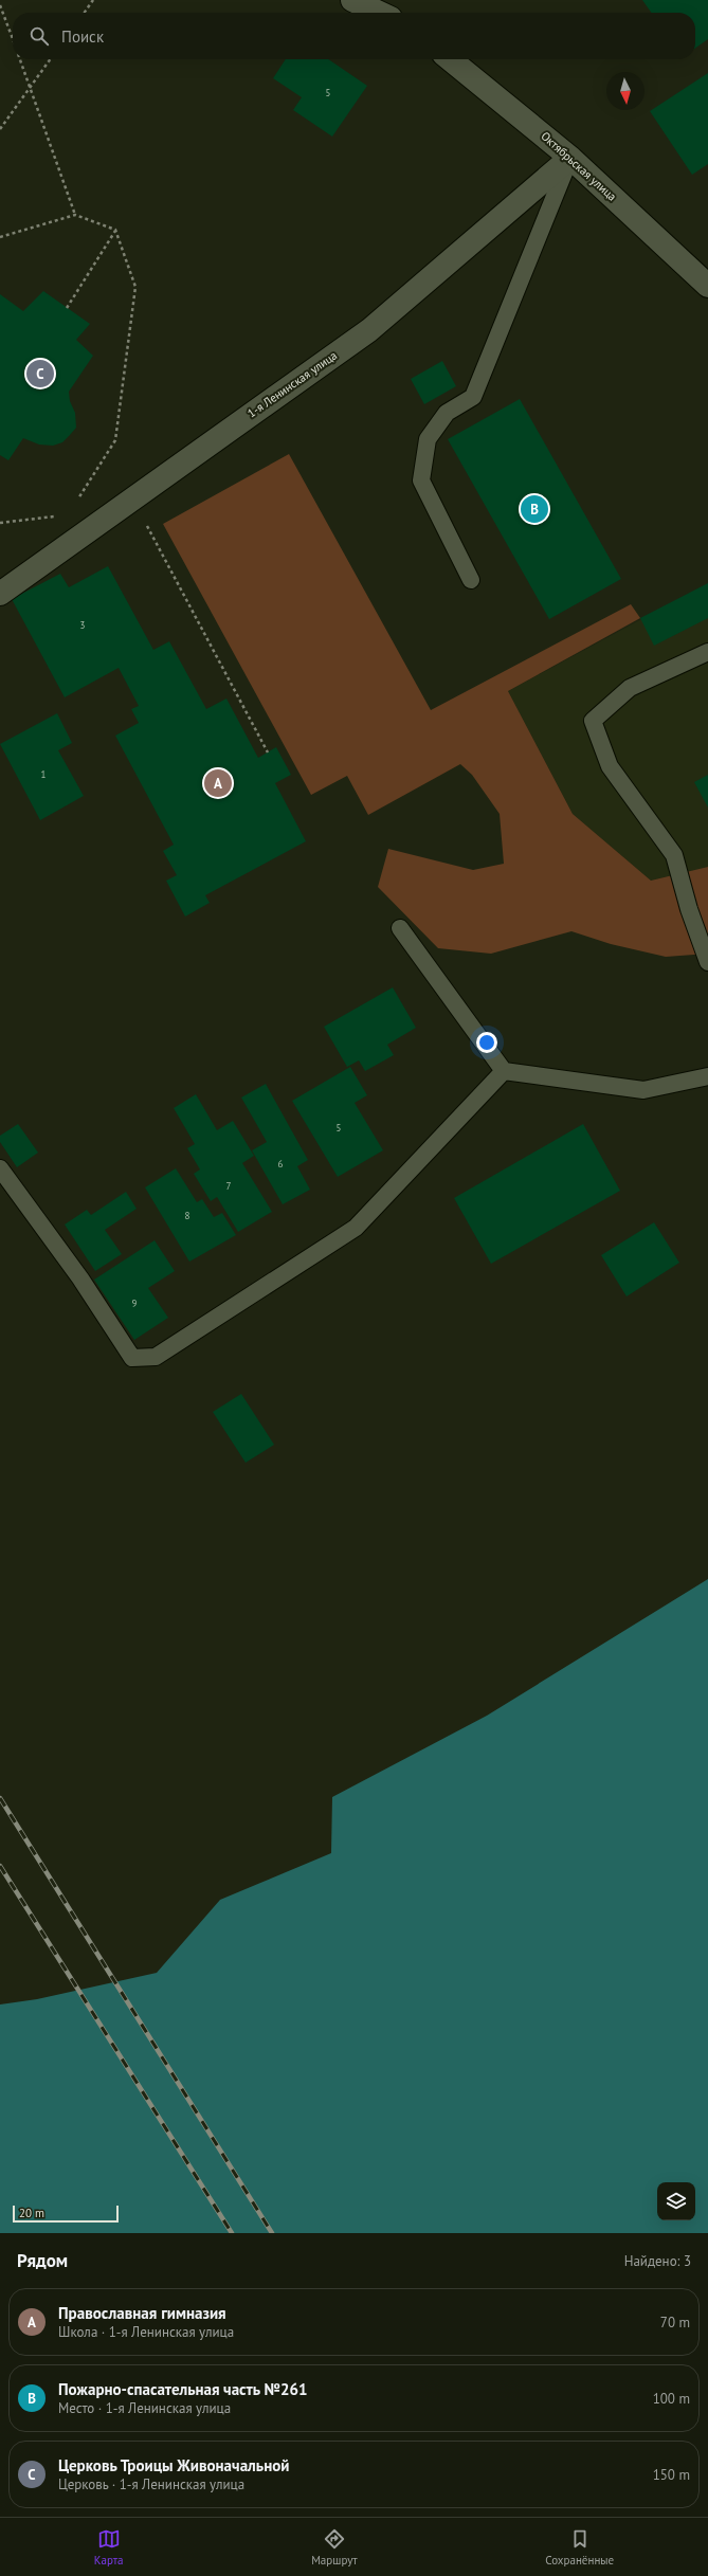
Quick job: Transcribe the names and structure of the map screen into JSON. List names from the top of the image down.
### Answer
{
  "streets": {
    "street": ["Октябрьская улица", "1-я Ленинская улица"]
  },
  "crossings": [
    ["Октябрьская улица", "1-я Ленинская улица"]
  ],
  "house_numbers": [
    "5",
    "3",
    "1",
    "5",
    "6",
    "7",
    "8",
    "9"
  ],
  "scale_bar": "20 m",
  "north": "bottom",
  "page": {
    "search": "Поиск",
    "pins": ["C", "B", "A"],
    "scale": "20 m",
    "heading": ["Рядом", "Найдено: 3"],
    "list": [
      {
        "mark": "A",
        "name": "Православная гимназия",
        "note": "Школа · 1-я Ленинская улица",
        "value": "70 m"
      },
      {
        "mark": "B",
        "name": "Пожарно-спасательная часть №261",
        "note": "Место · 1-я Ленинская улица",
        "value": "100 m"
      },
      {
        "mark": "C",
        "name": "Церковь Троицы Живоначальной",
        "note": "Церковь · 1-я Ленинская улица",
        "value": "150 m"
      }
    ],
    "nav": ["Карта", "Маршрут", "Сохранённые"]
  }
}
